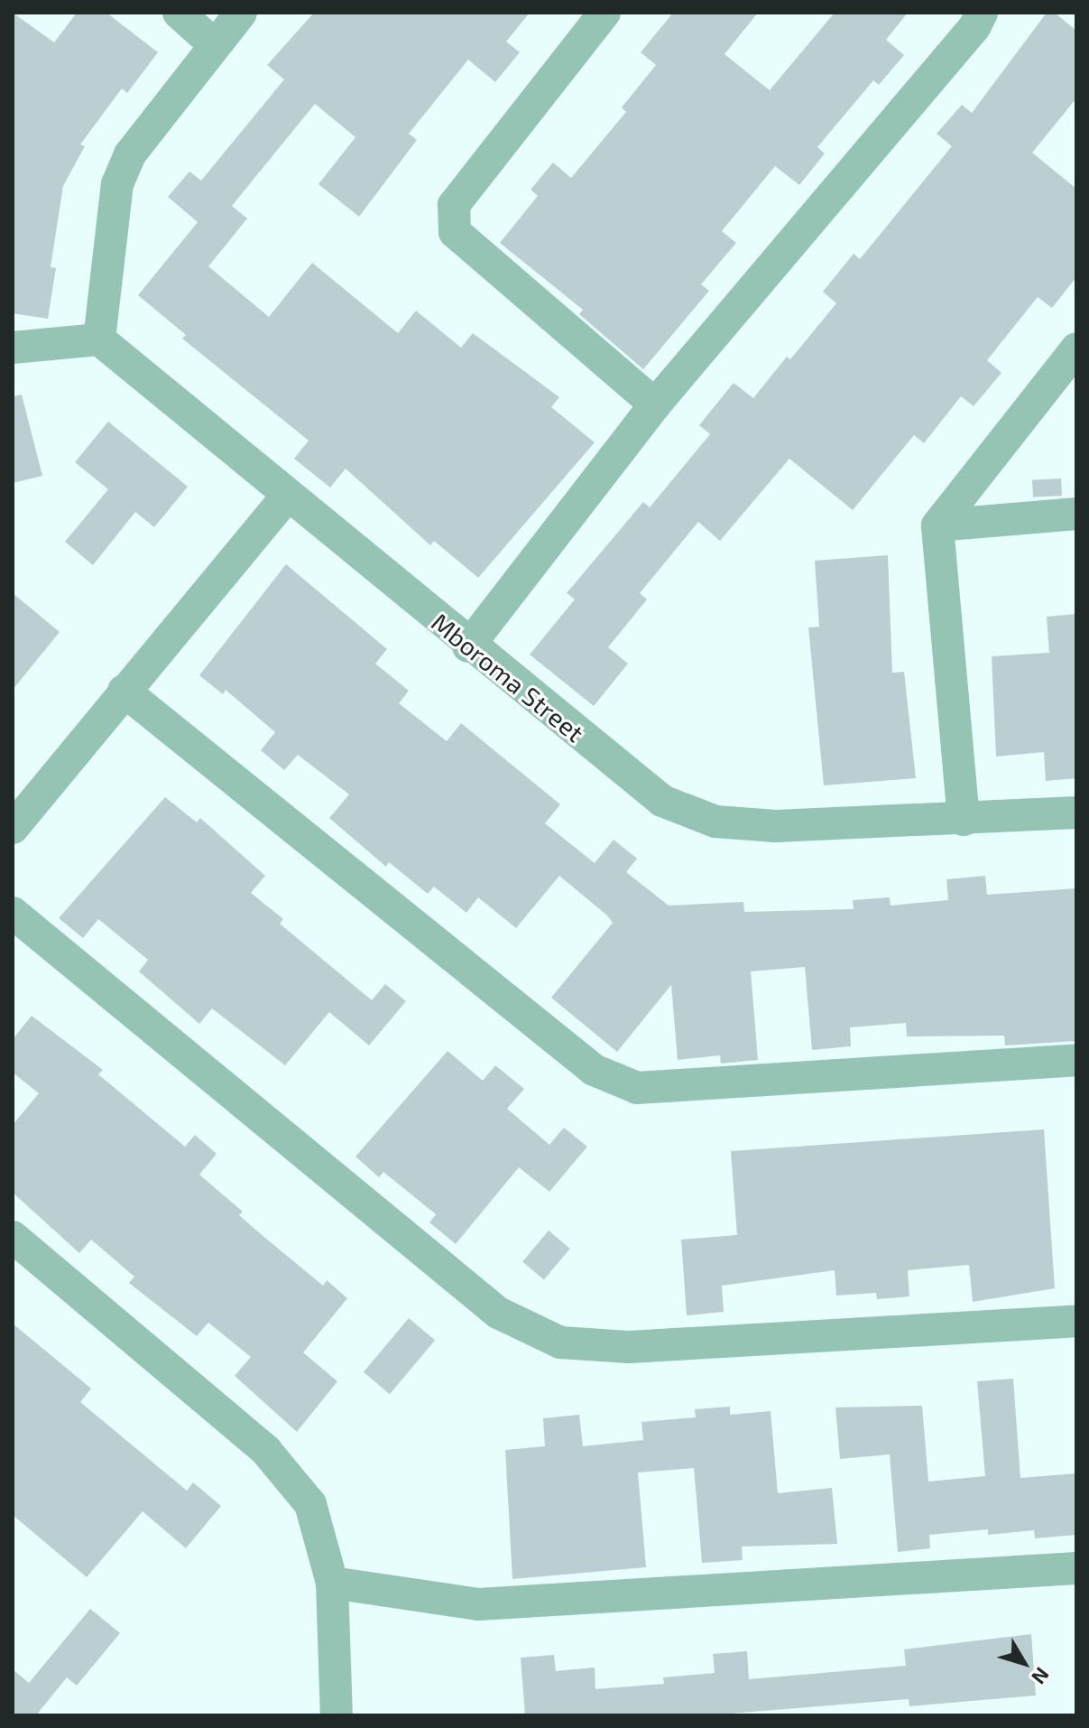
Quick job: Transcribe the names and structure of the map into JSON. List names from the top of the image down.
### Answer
{
  "streets": {
    "street": ["Mboroma Street"]
  },
  "north": "bottom right"
}
